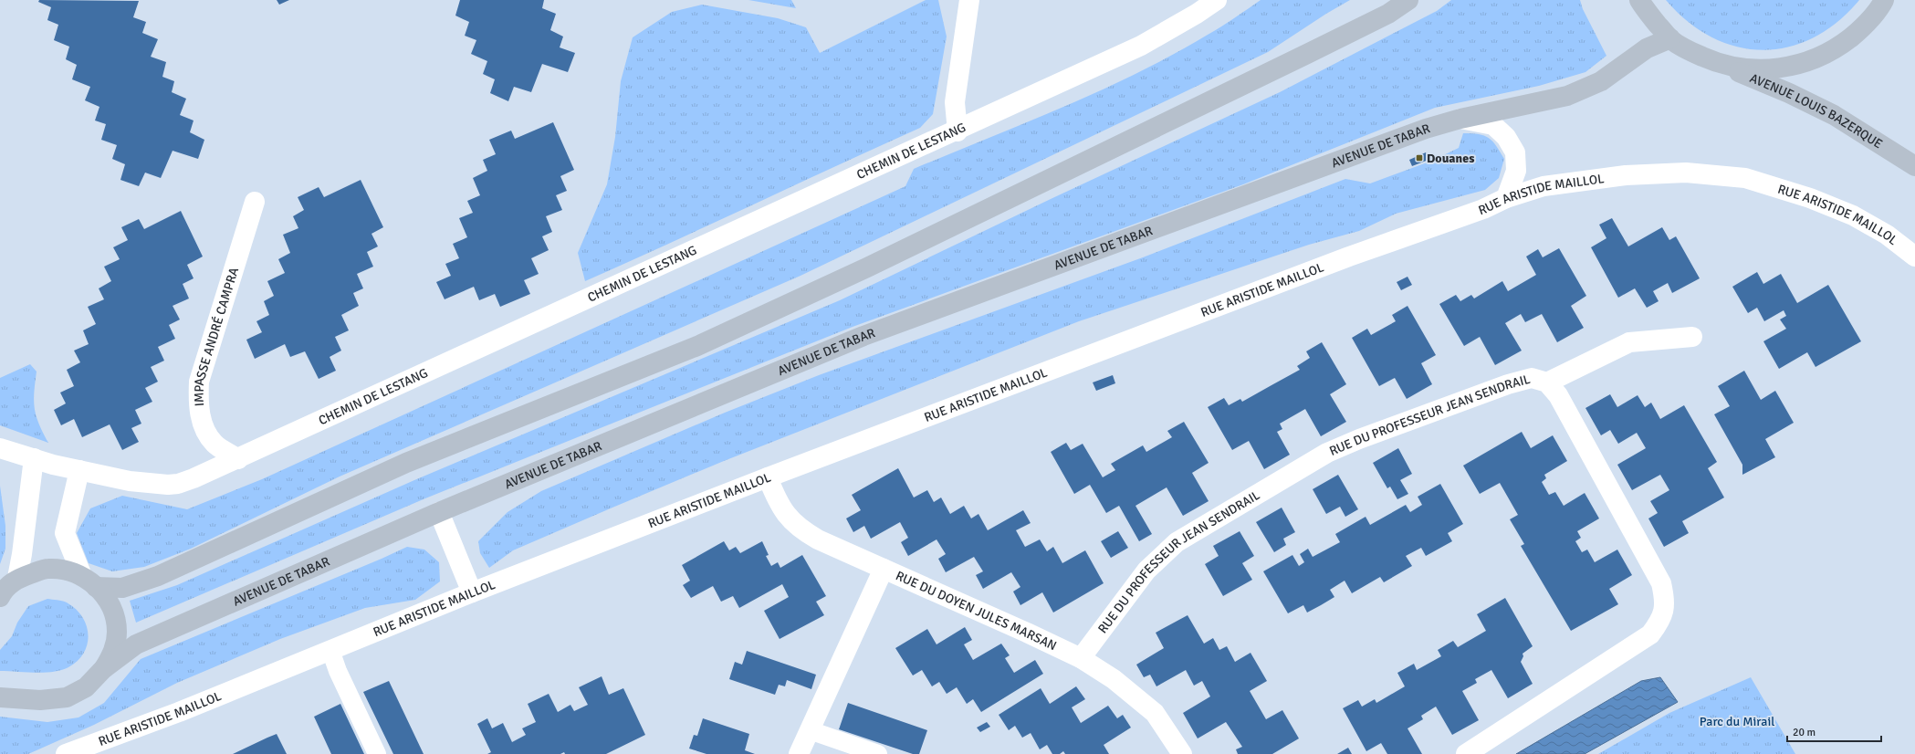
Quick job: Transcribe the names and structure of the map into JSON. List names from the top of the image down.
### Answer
{
  "streets": {
    "main road": ["AVENUE LOUIS BAZERQUE", "AVENUE DE TABAR"],
    "street": [
      "CHEMIN DE LESTANG",
      "RUE ARISTIDE MAILLOL",
      "IMPASSE ANDRÉ CAMPRA",
      "RUE DU PROFESSEUR JEAN SENDRAIL",
      "RUE DU DOYEN JULES MARSAN"
    ]
  },
  "crossings": [
    ["CHEMIN DE LESTANG", "IMPASSE ANDRÉ CAMPRA"],
    ["RUE ARISTIDE MAILLOL", "RUE DU DOYEN JULES MARSAN"],
    ["RUE DU PROFESSEUR JEAN SENDRAIL", "RUE DU DOYEN JULES MARSAN"]
  ],
  "parks": ["Parc du Mirail"],
  "places": {
    "transit": ["Douanes"]
  },
  "scale_bar": "20 m"
}
